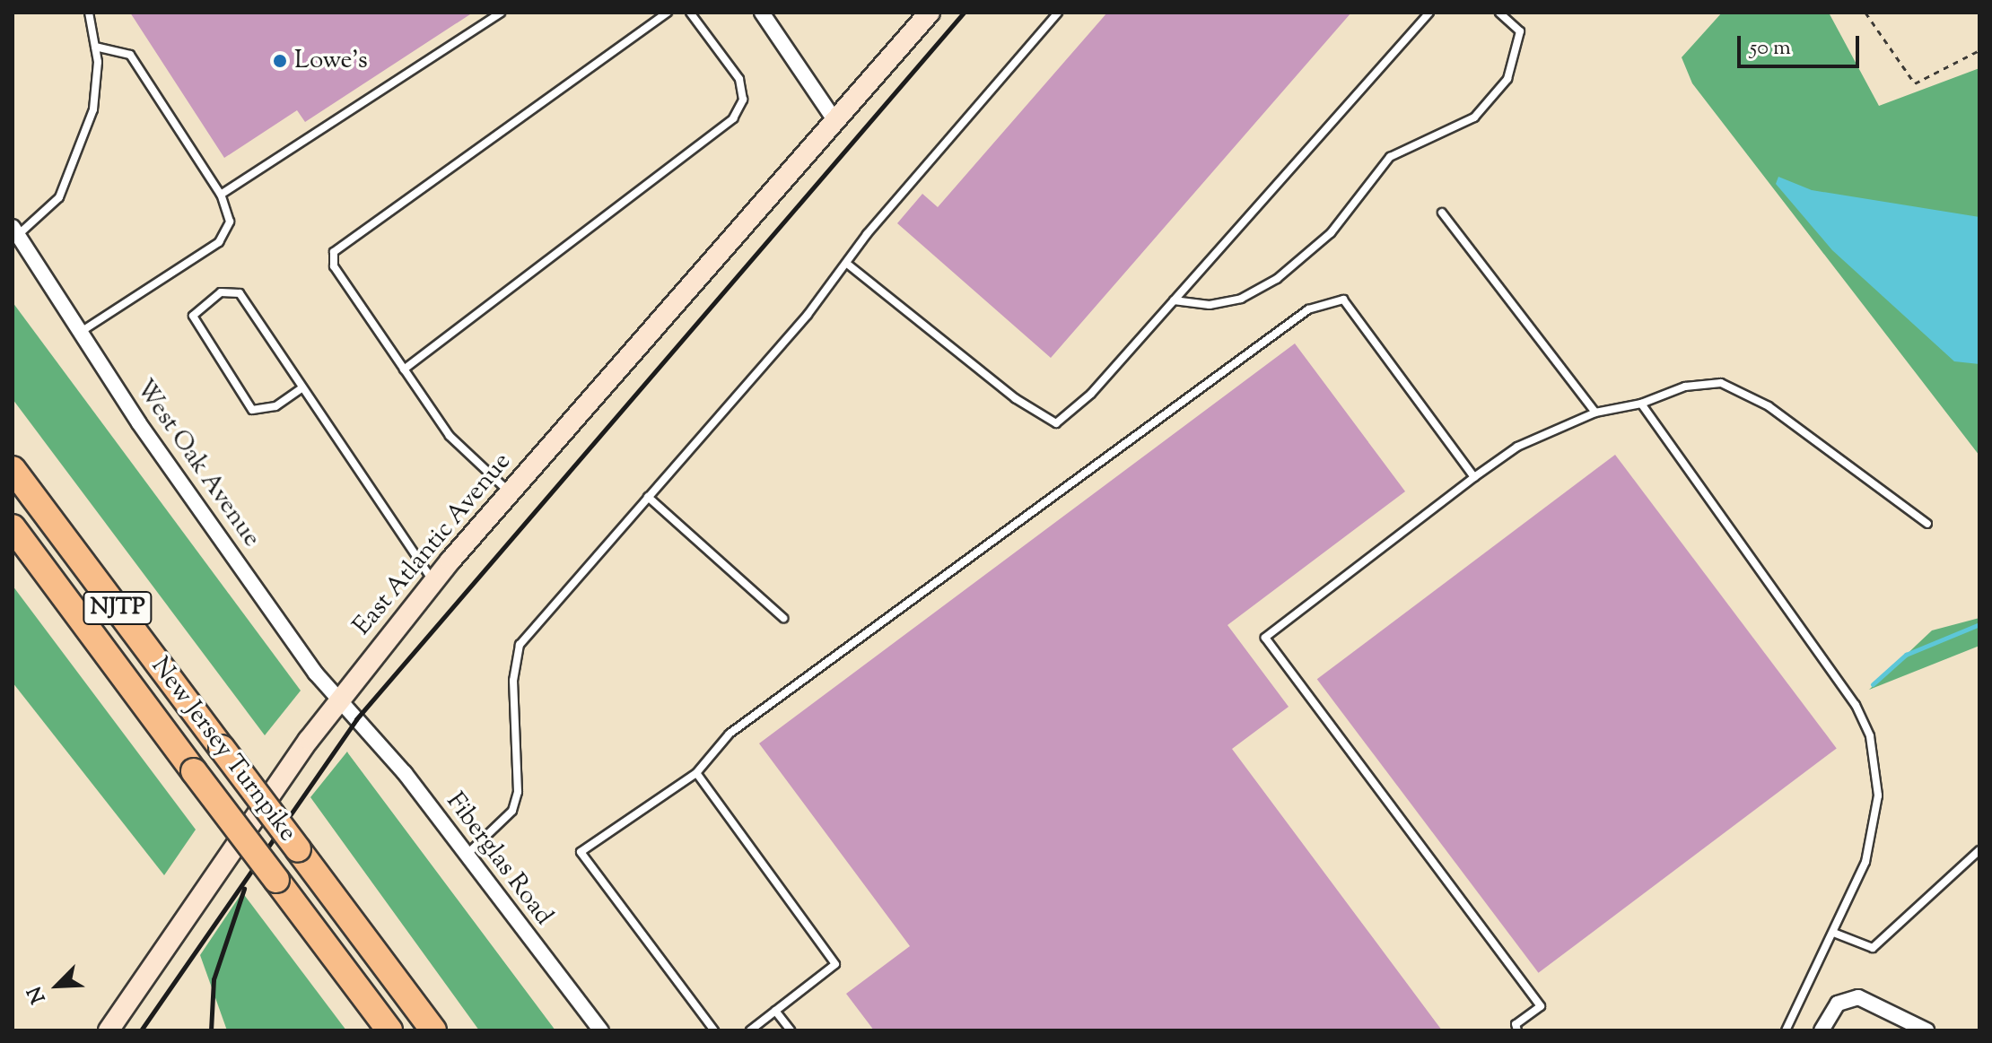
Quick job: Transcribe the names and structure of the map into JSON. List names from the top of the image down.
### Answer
{
  "streets": {
    "highway": ["NJTP", "New Jersey Turnpike"],
    "street": ["West Oak Avenue", "East Atlantic Avenue", "Fiberglas Road"]
  },
  "crossings": [
    ["West Oak Avenue", "East Atlantic Avenue"],
    ["West Oak Avenue", "Fiberglas Road"]
  ],
  "places": ["Lowe's"],
  "scale_bar": "50 m",
  "north": "bottom left"
}
